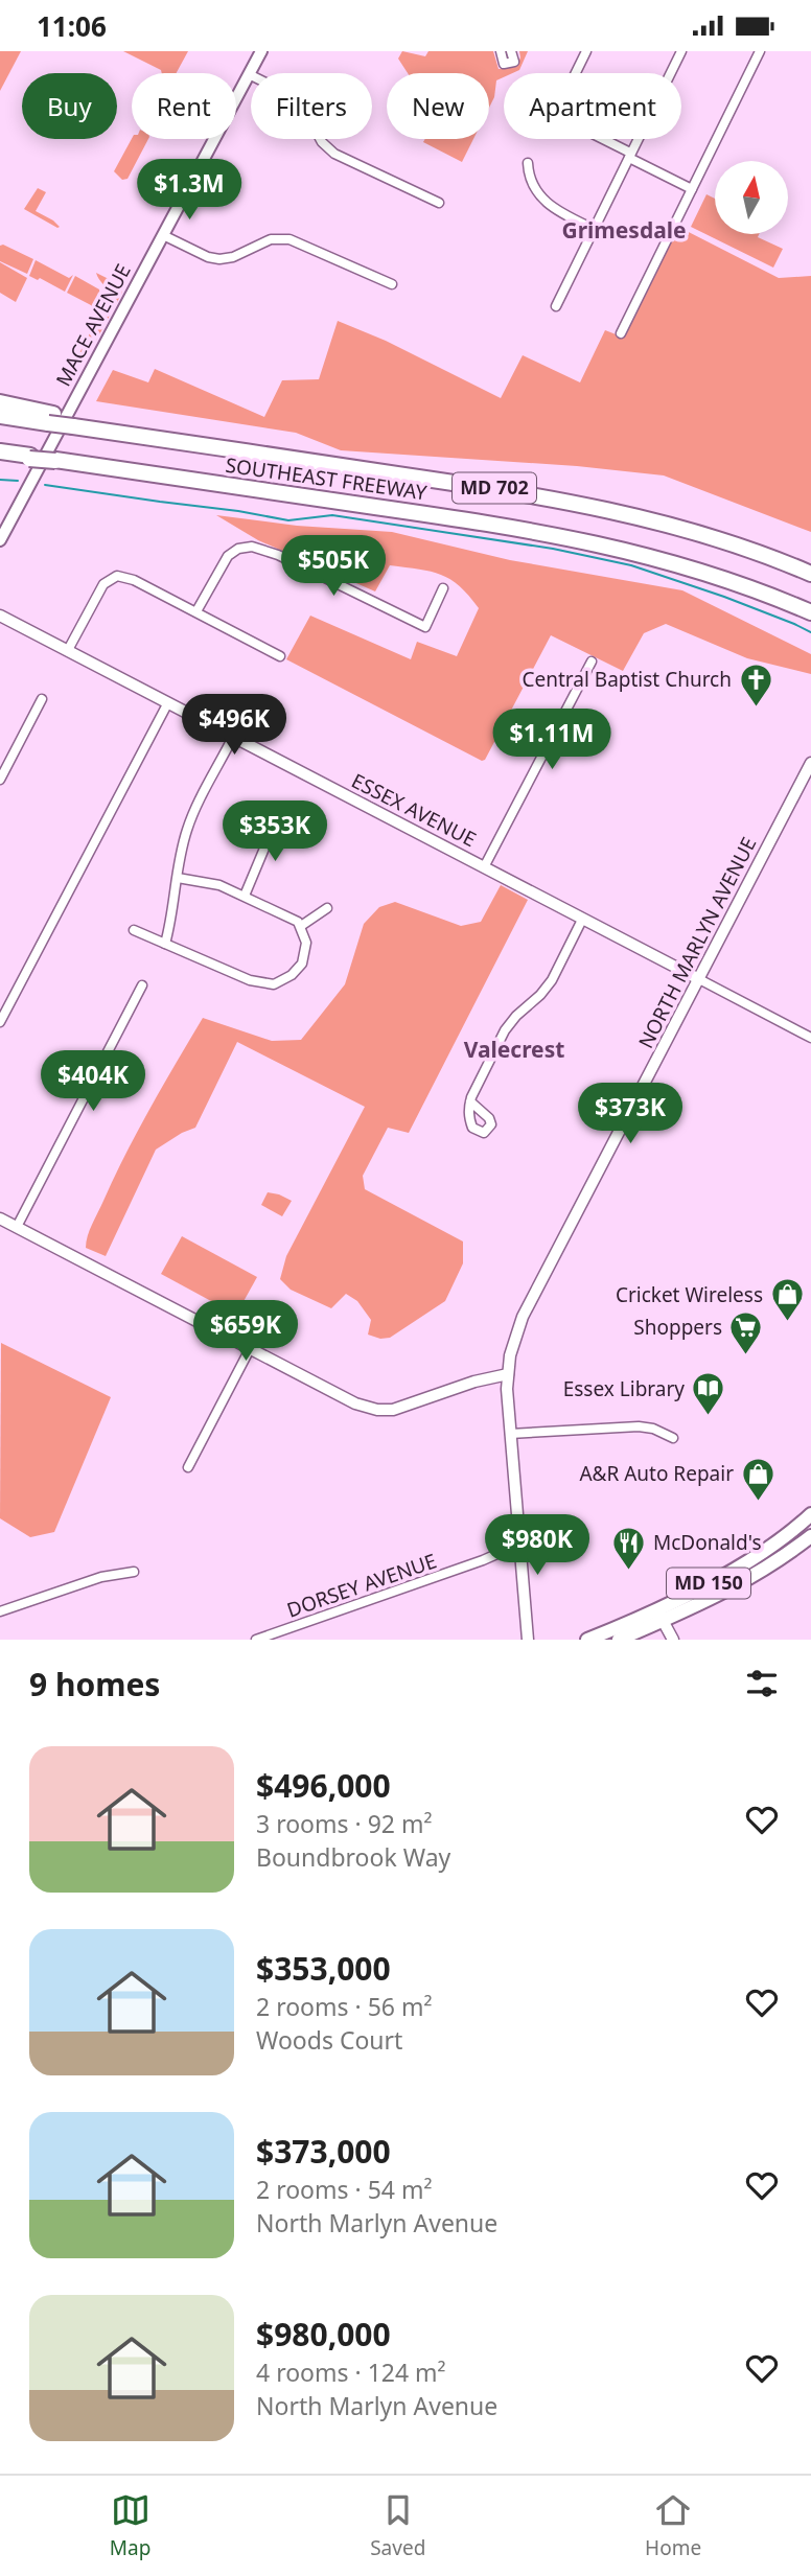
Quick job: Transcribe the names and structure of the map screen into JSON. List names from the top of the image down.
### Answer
{
  "streets": {
    "highway": ["SOUTHEAST FREEWAY", "MD 702"],
    "main road": ["MACE AVENUE", "MD 150"],
    "street": ["ESSEX AVENUE", "NORTH MARLYN AVENUE", "DORSEY AVENUE"]
  },
  "crossings": [
    ["ESSEX AVENUE", "NORTH MARLYN AVENUE"],
    ["NORTH MARLYN AVENUE", "DORSEY AVENUE"]
  ],
  "districts": ["Grimesdale", "Valecrest"],
  "places": {
    "church": ["Central Baptist Church"],
    "shop": ["Cricket Wireless", "A&R Auto Repair"],
    "supermarket": ["Shoppers"],
    "library": ["Essex Library"],
    "restaurant": ["McDonald's"]
  },
  "north": "top",
  "page": {
    "status": "11:06",
    "chip": [
      "Buy",
      "Rent",
      "Filters",
      "New",
      "Apartment"
    ],
    "price": [
      "$1.3M",
      "$505K",
      "$496K",
      "$1.11M",
      "$353K",
      "$404K",
      "$373K",
      "$659K",
      "$980K"
    ],
    "heading": "9 homes",
    "list": [
      {
        "name": "$496,000",
        "note": "3 rooms · 92 m² · Boundbrook Way"
      },
      {
        "name": "$353,000",
        "note": "2 rooms · 56 m² · Woods Court"
      },
      {
        "name": "$373,000",
        "note": "2 rooms · 54 m² · North Marlyn Avenue"
      },
      {
        "name": "$980,000",
        "note": "4 rooms · 124 m² · North Marlyn Avenue"
      }
    ],
    "tabs": ["Map", "Saved", "Home"]
  }
}
